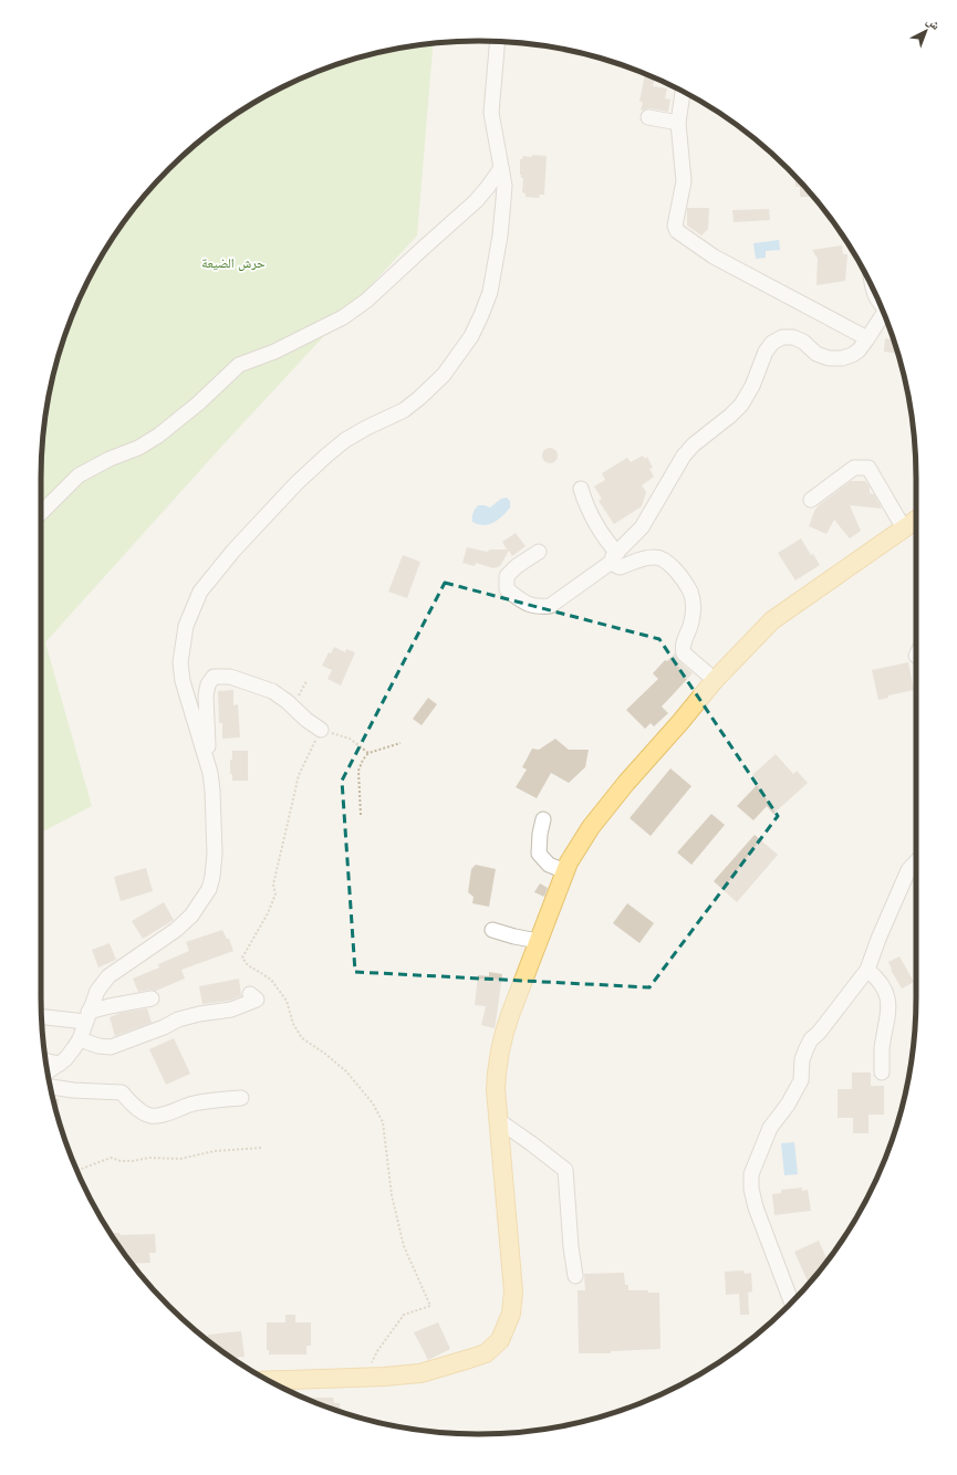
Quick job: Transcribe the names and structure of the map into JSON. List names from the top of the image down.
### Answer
{
  "parks": ["حرش الضيعة"],
  "north": "top right"
}
